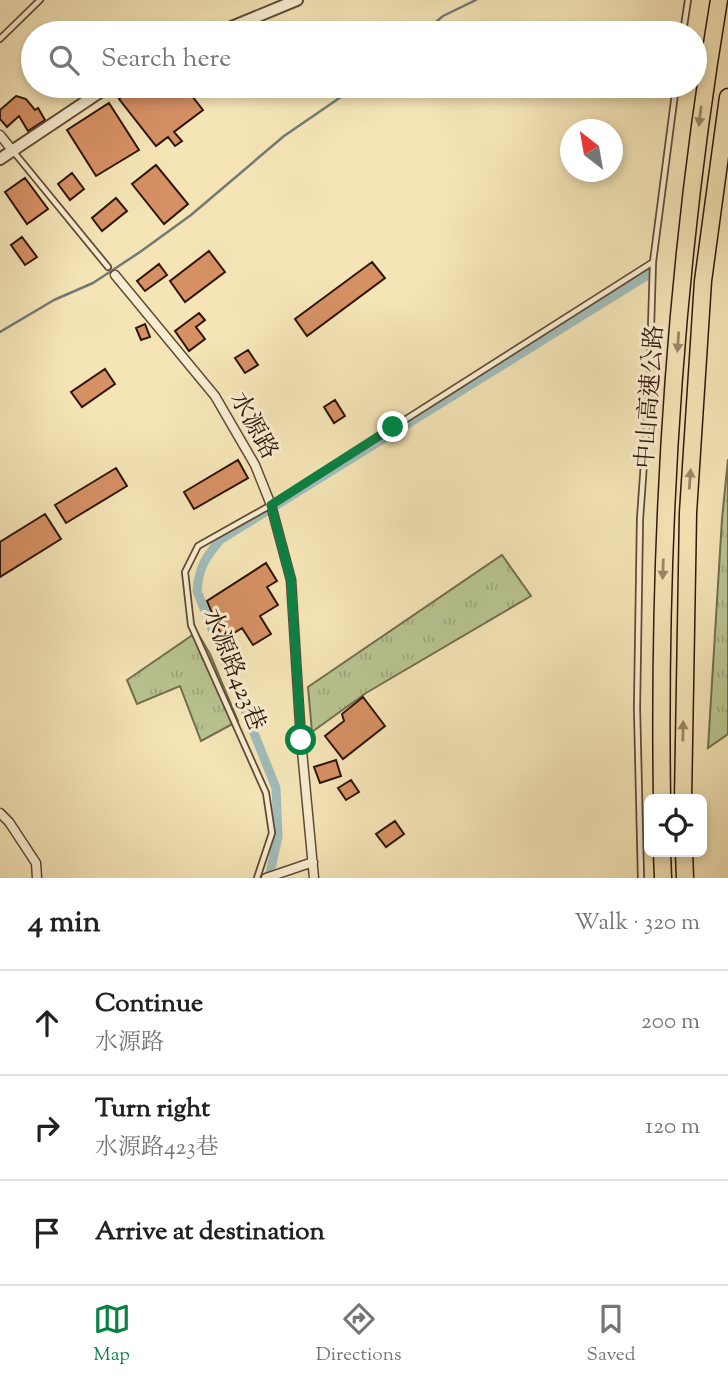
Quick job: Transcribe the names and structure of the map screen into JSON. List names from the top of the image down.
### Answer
{
  "streets": {
    "highway": ["中山高速公路"],
    "street": ["水源路"],
    "lane": ["水源路423巷"]
  },
  "crossings": [
    ["水源路", "水源路423巷"]
  ],
  "north": "top left",
  "page": {
    "search": "Search here",
    "heading": ["4 min", "Walk · 320 m"],
    "list": [
      ["Continue", "水源路", "200 m"],
      ["Turn right", "水源路423巷", "120 m"],
      "Arrive at destination"
    ],
    "nav": ["Map", "Directions", "Saved"]
  }
}
